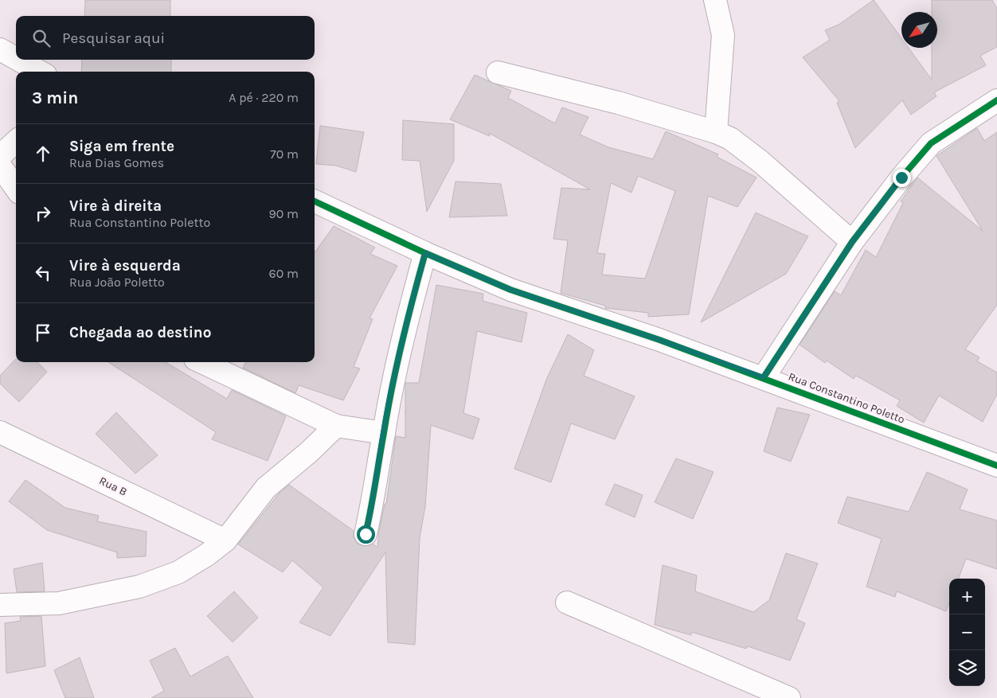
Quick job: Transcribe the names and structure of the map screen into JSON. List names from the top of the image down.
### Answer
{
  "streets": {
    "street": ["Rua Constantino Poletto", "Rua B"]
  },
  "north": "bottom left",
  "page": {
    "search": "Pesquisar aqui",
    "heading": ["3 min", "A pé · 220 m"],
    "list": [
      ["Siga em frente", "Rua Dias Gomes", "70 m"],
      ["Vire à direita", "Rua Constantino Poletto", "90 m"],
      ["Vire à esquerda", "Rua João Poletto", "60 m"],
      "Chegada ao destino"
    ],
    "map_buttons": ["+", "−"]
  }
}
